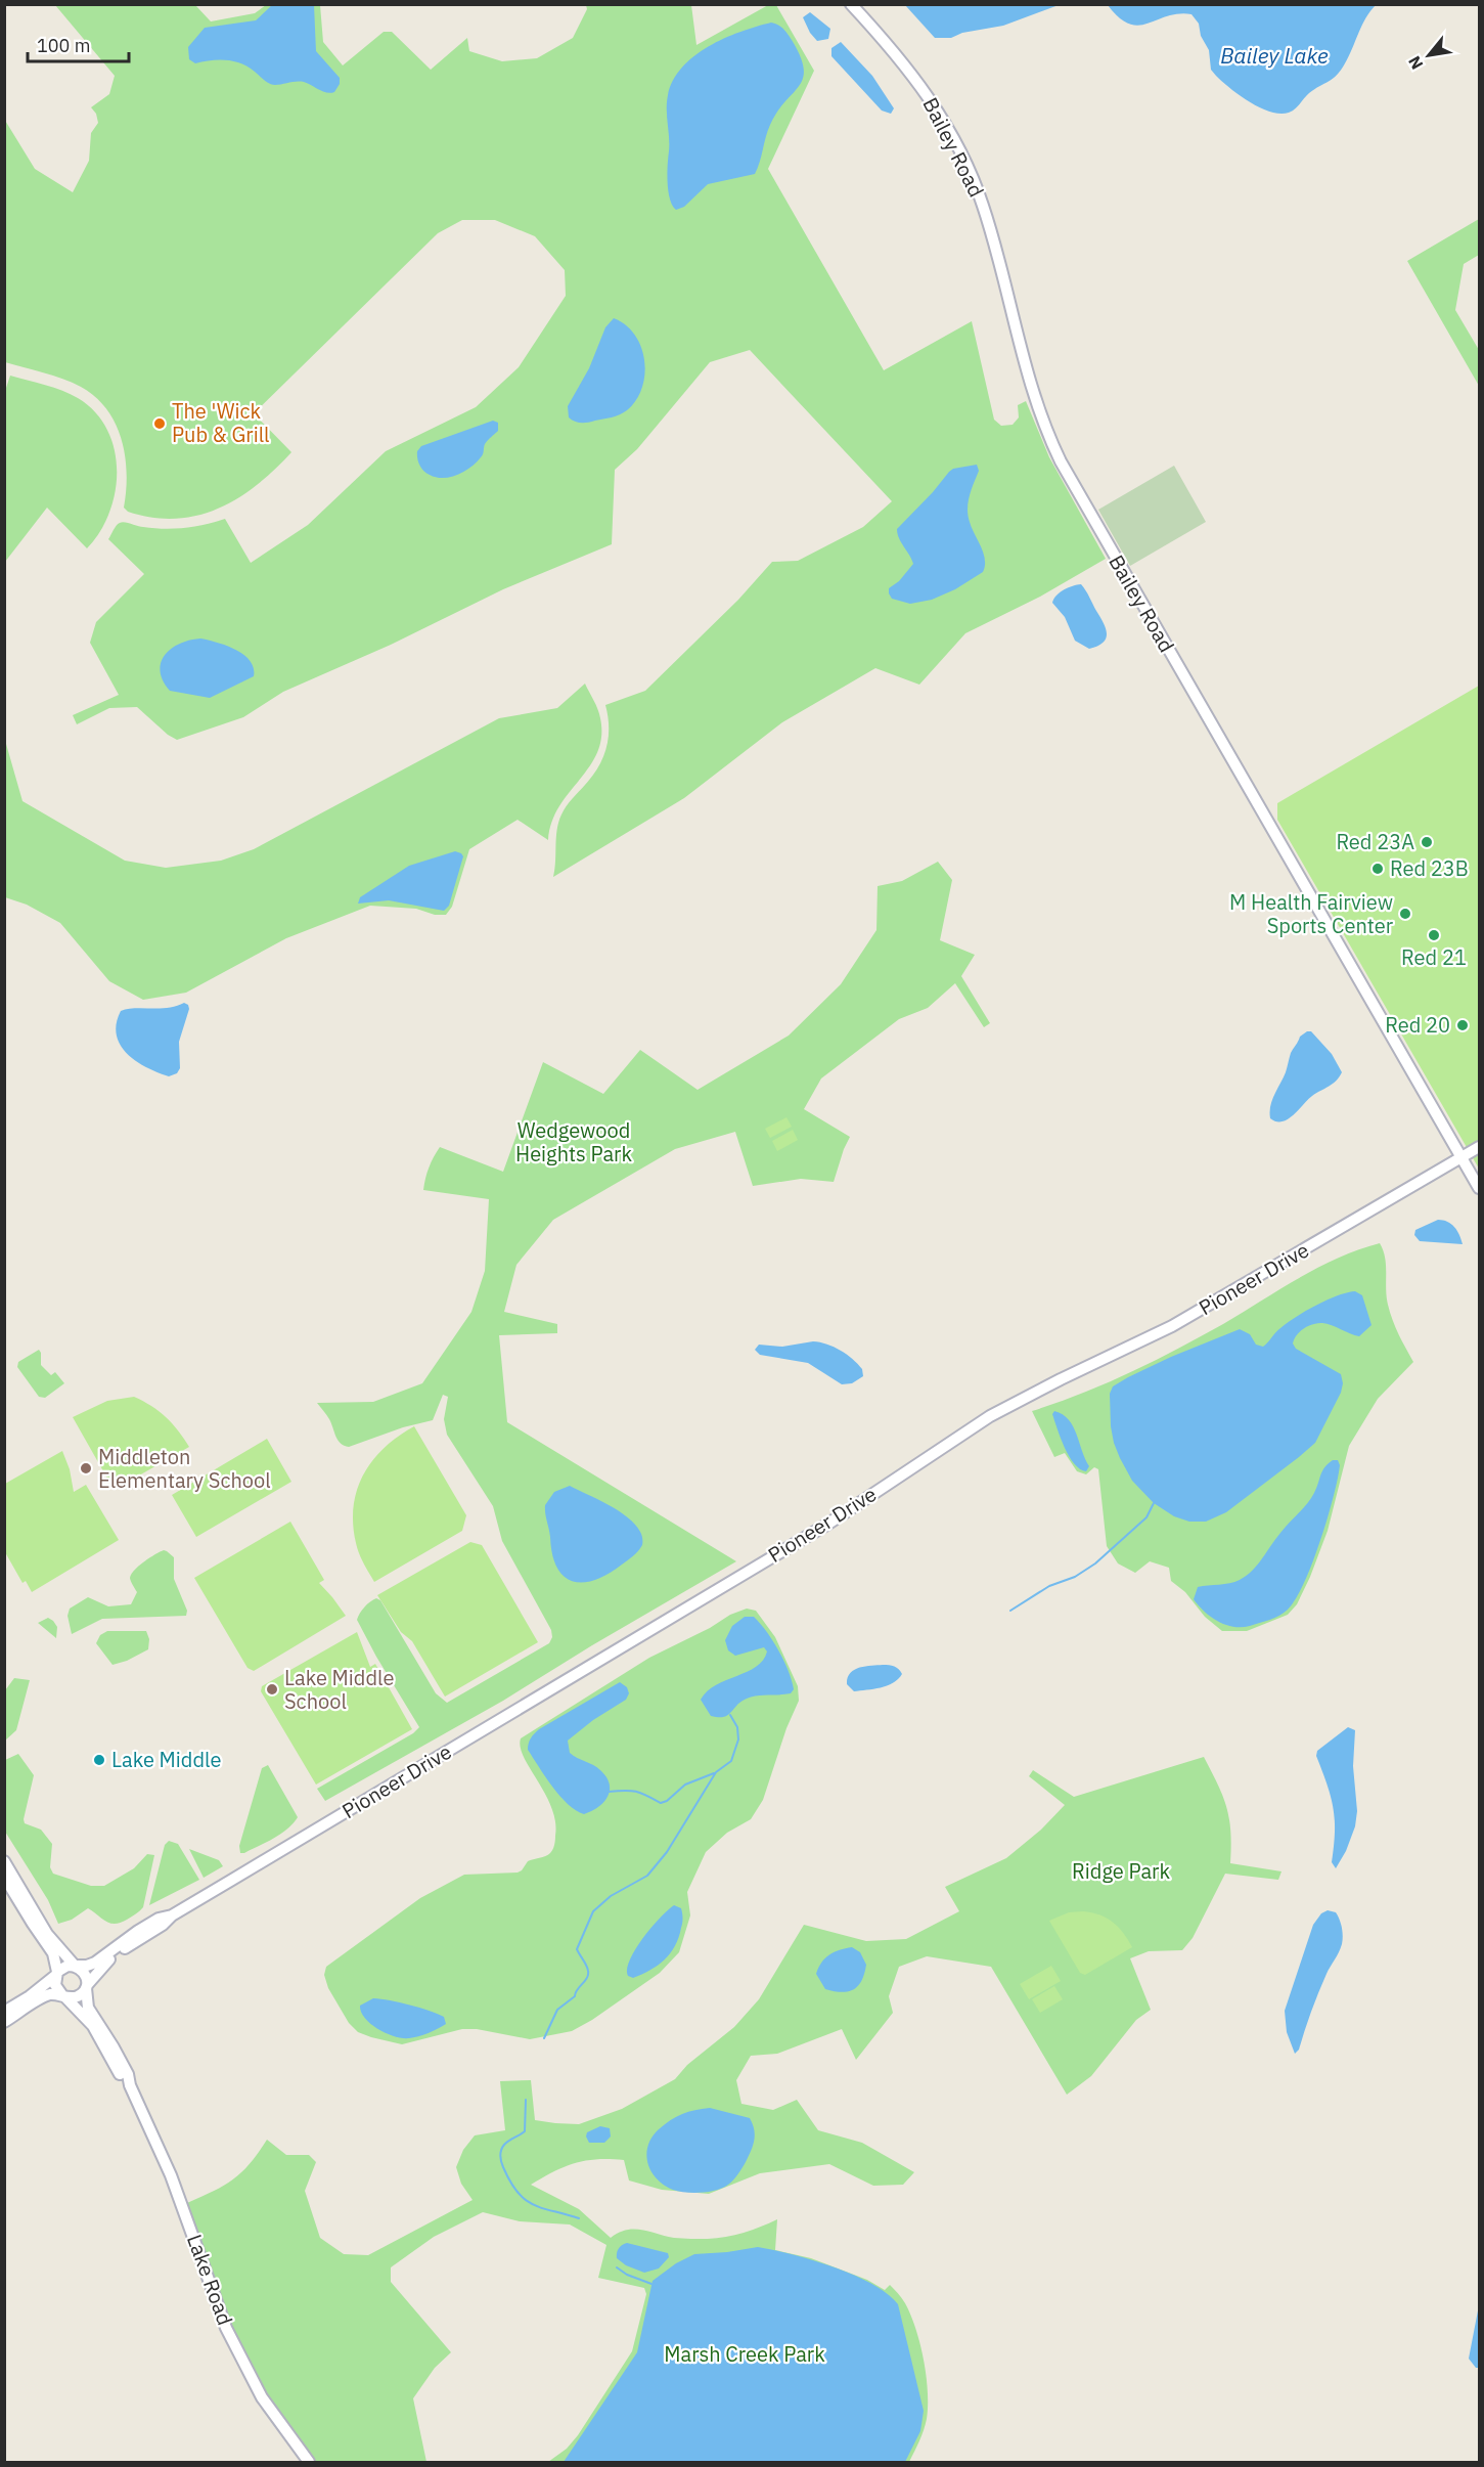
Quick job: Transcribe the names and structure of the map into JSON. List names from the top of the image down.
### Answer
{
  "streets": {
    "street": ["Bailey Road", "Pioneer Drive", "Lake Road"]
  },
  "crossings": [
    ["Bailey Road", "Pioneer Drive"],
    ["Pioneer Drive", "Lake Road"]
  ],
  "water": ["Bailey Lake"],
  "parks": ["Wedgewood Heights Park", "Ridge Park", "Marsh Creek Park"],
  "places": [
    "The 'Wick Pub & Grill",
    "Red 23A",
    "Red 23B",
    "M Health Fairview Sports Center",
    "Red 21",
    "Red 20",
    "Middleton Elementary School",
    "Lake Middle School",
    "Lake Middle"
  ],
  "scale_bar": "100 m",
  "north": "bottom left"
}
